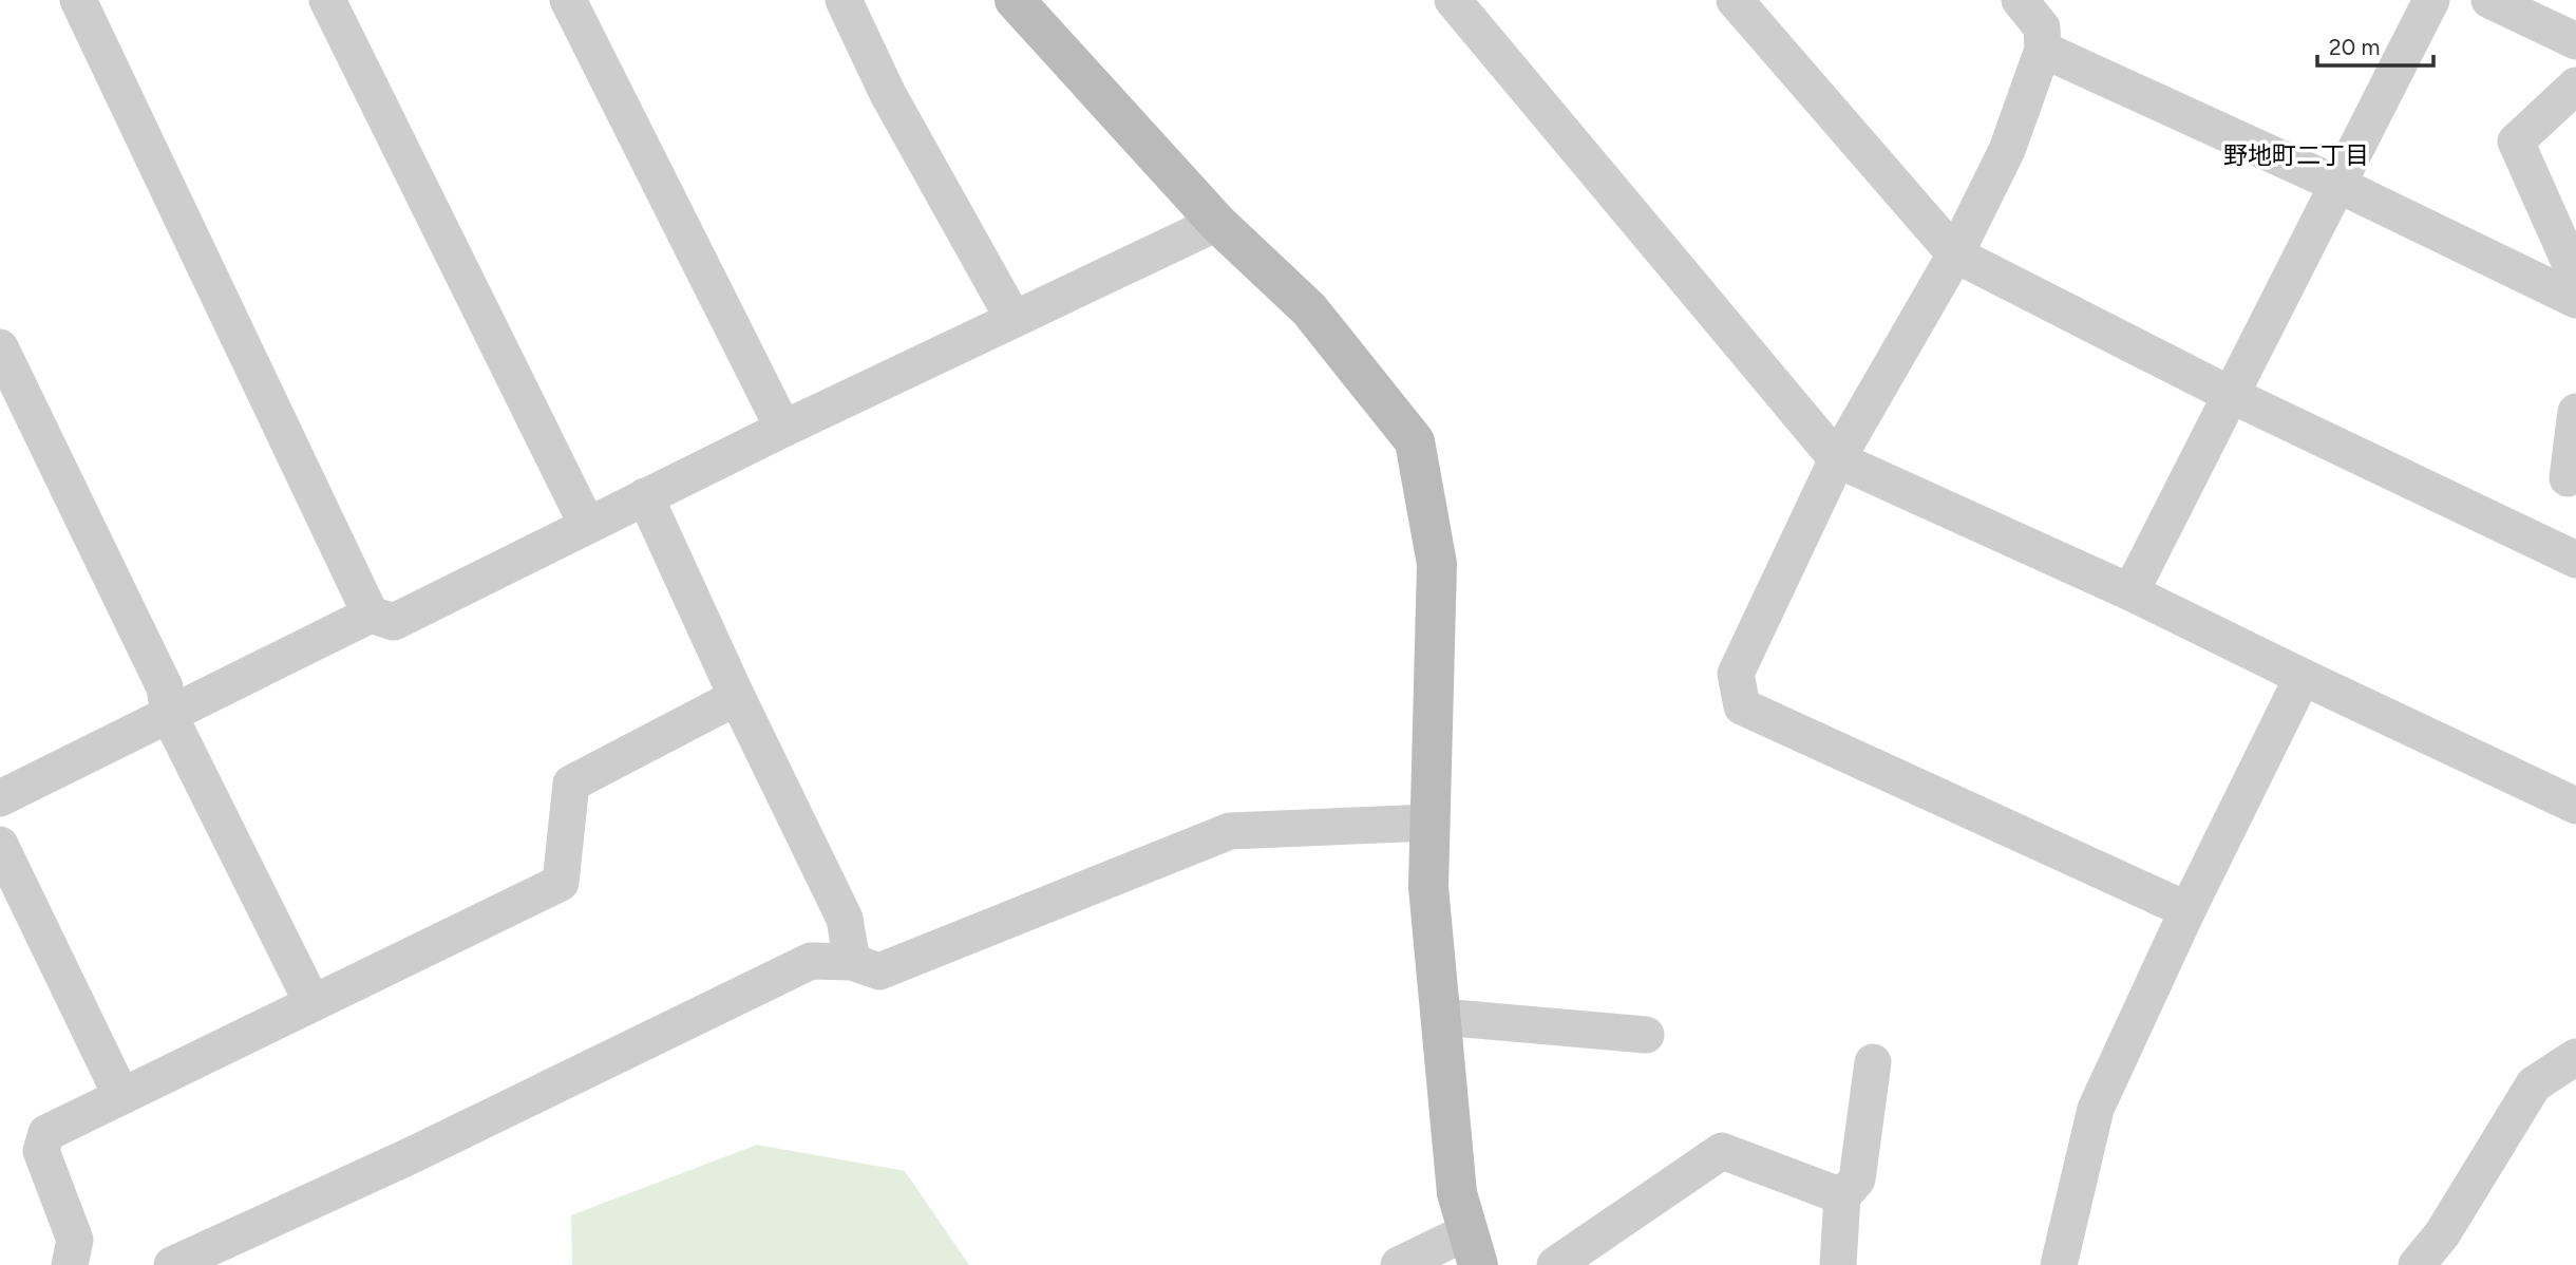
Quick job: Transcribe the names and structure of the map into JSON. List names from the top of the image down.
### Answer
{
  "districts": ["野地町二丁目"],
  "scale_bar": "20 m"
}
